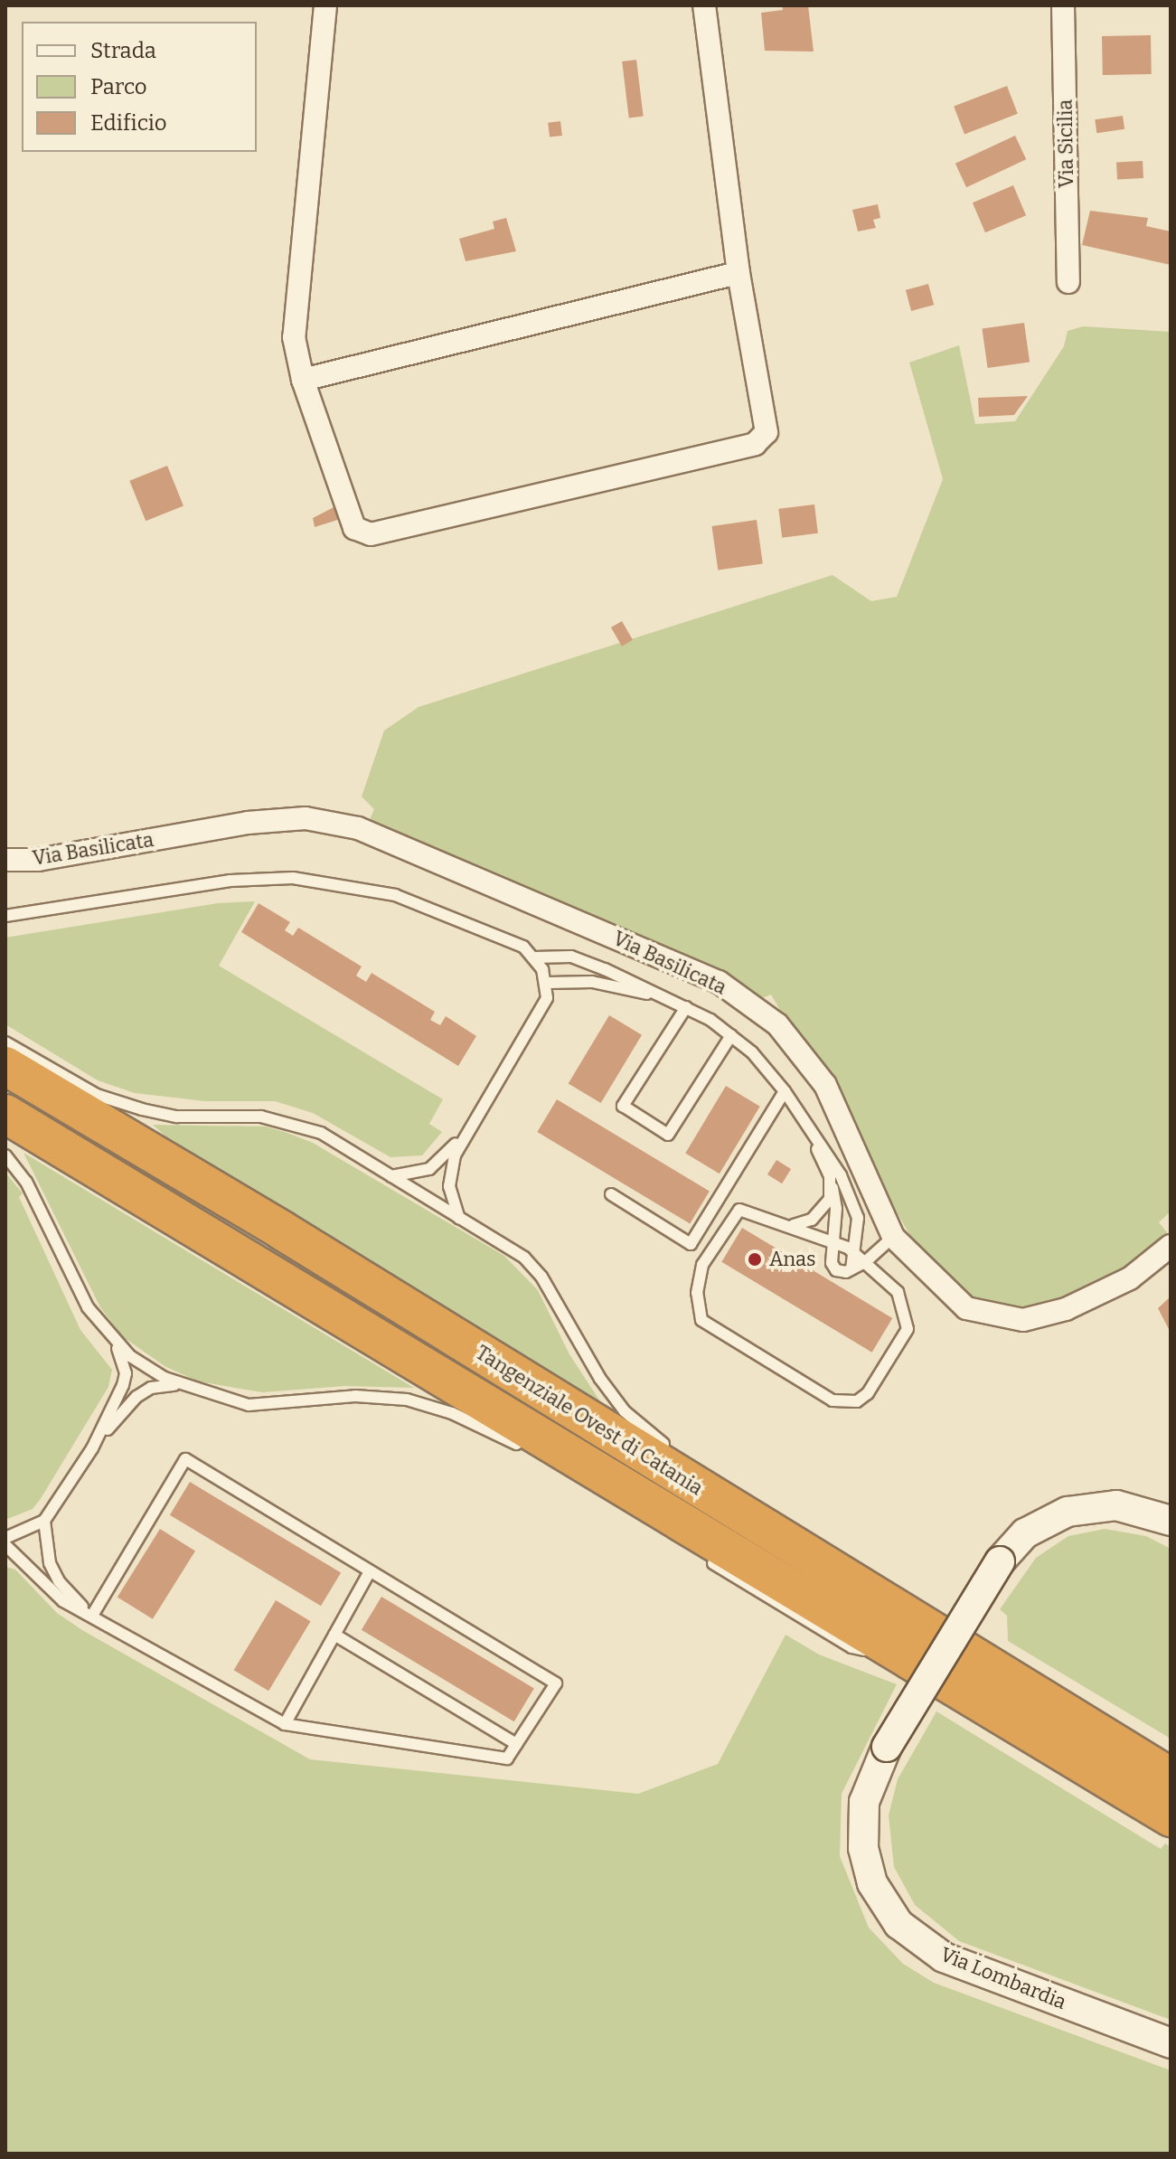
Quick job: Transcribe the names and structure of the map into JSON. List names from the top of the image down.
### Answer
{
  "streets": {
    "highway": ["Tangenziale Ovest di Catania"],
    "street": ["Via Sicilia", "Via Basilicata", "Via Lombardia"]
  },
  "places": ["Anas"],
  "legend": ["Strada", "Parco", "Edificio"]
}
